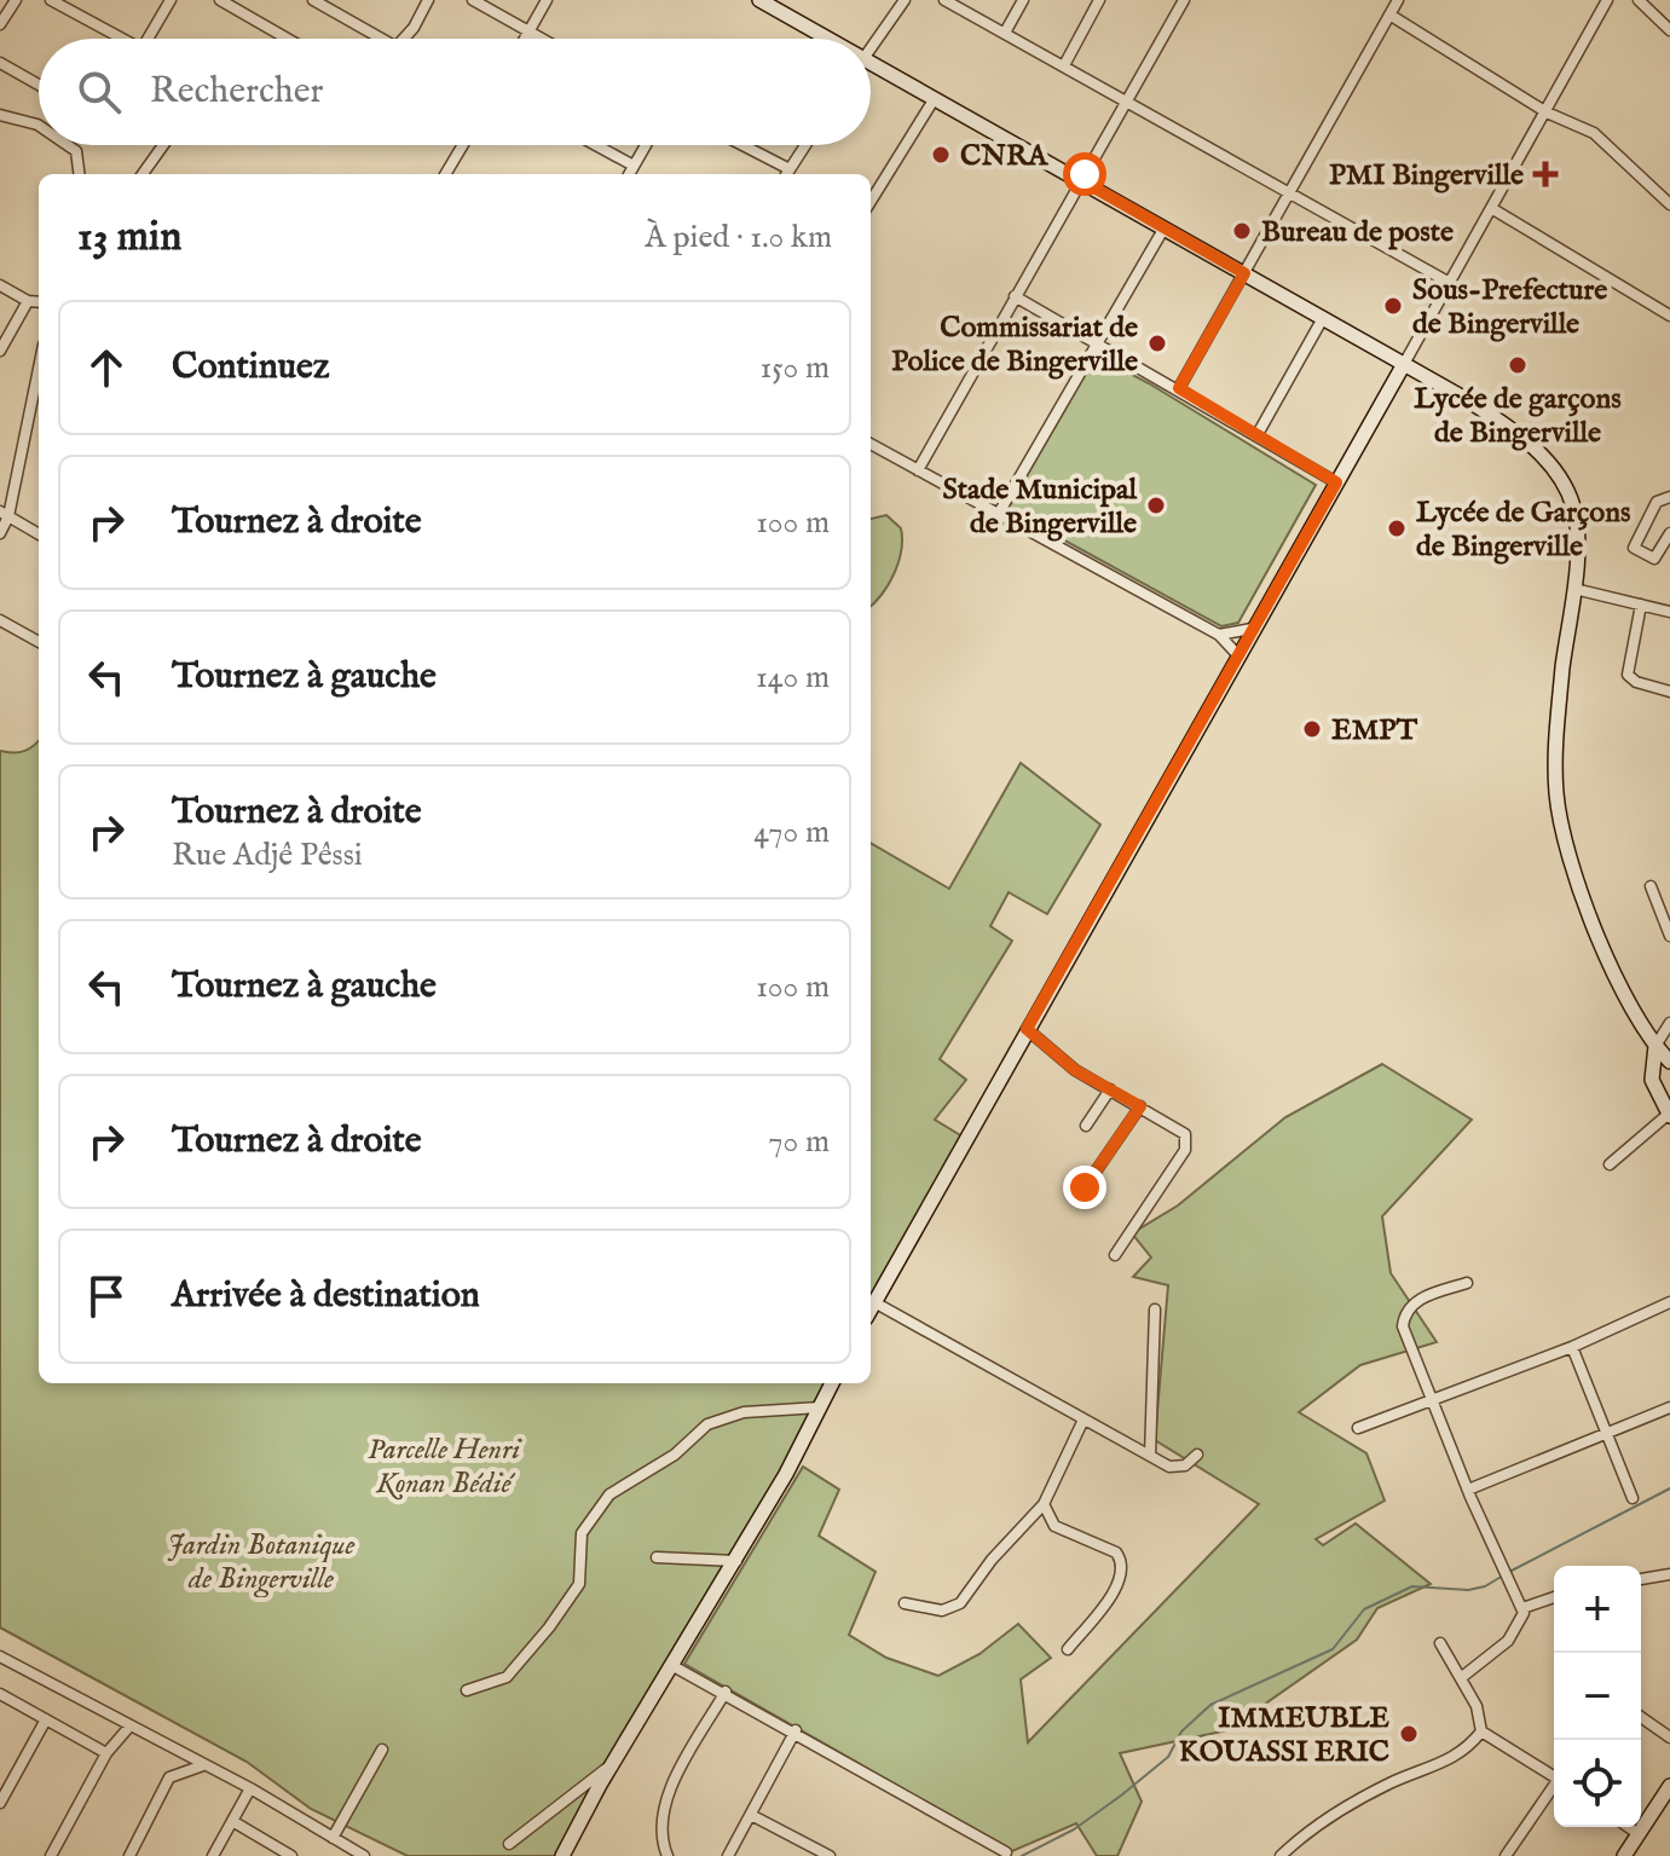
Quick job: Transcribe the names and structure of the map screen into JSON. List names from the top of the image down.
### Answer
{
  "parks": ["Parcelle Henri Konan Bédié", "Jardin Botanique de Bingerville"],
  "places": {
    "other": [
      "CNRA",
      "Bureau de poste",
      "Sous-Prefecture de Bingerville",
      "Commissariat de Police de Bingerville",
      "Lycée de garçons de Bingerville",
      "Stade Municipal de Bingerville",
      "Lycée de Garçons de Bingerville",
      "EMPT",
      "IMMEUBLE KOUASSI ERIC"
    ],
    "health": ["PMI Bingerville"]
  },
  "page": {
    "search": "Rechercher",
    "heading": ["13 min", "À pied · 1.0 km"],
    "list": [
      ["Continuez", "150 m"],
      ["Tournez à droite", "100 m"],
      ["Tournez à gauche", "140 m"],
      ["Tournez à droite", "Rue Adjê Pêssi", "470 m"],
      ["Tournez à gauche", "100 m"],
      ["Tournez à droite", "70 m"],
      "Arrivée à destination"
    ],
    "map_buttons": ["+", "−"]
  }
}
